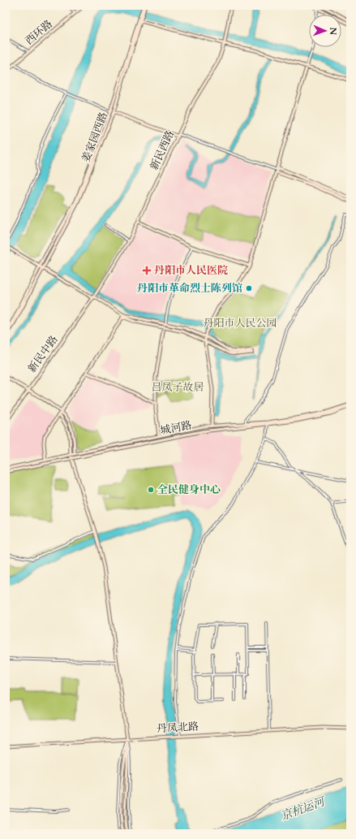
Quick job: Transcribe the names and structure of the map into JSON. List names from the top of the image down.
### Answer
{
  "streets": {
    "street": [
      "西环路",
      "姜家园西路",
      "新民西路",
      "新民中路",
      "城河路",
      "丹凤北路"
    ]
  },
  "crossings": [
    ["新民西路", "新民中路"]
  ],
  "water": ["京杭运河"],
  "parks": ["丹阳市人民公园", "吕凤子故居"],
  "places": {
    "health": ["丹阳市人民医院"],
    "other": ["丹阳市革命烈士陈列馆", "全民健身中心"]
  },
  "north": "right"
}
